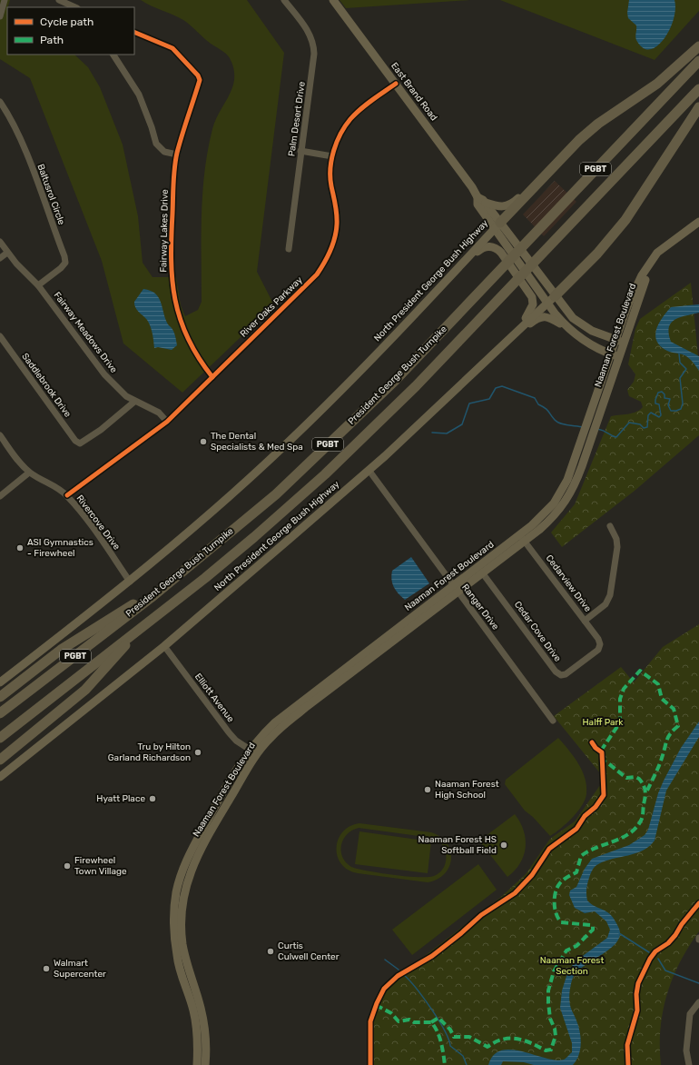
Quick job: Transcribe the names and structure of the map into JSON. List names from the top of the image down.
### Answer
{
  "streets": {
    "highway": ["PGBT", "President George Bush Turnpike"],
    "main road": ["East Brand Road", "North President George Bush Highway", "Naaman Forest Boulevard"],
    "street": [
      "Palm Desert Drive",
      "Baltusrol Circle",
      "Fairway Lakes Drive",
      "River Oaks Parkway",
      "Fairway Meadows Drive",
      "Saddlebrook Drive",
      "Rivercove Drive",
      "Cedarview Drive",
      "Ranger Drive",
      "Cedar Cove Drive",
      "Elliott Avenue"
    ]
  },
  "crossings": [
    ["East Brand Road", "North President George Bush Highway"],
    ["East Brand Road", "River Oaks Parkway"],
    ["East Brand Road", "Naaman Forest Boulevard"],
    ["Baltusrol Circle", "Fairway Meadows Drive"],
    ["Fairway Lakes Drive", "River Oaks Parkway"],
    ["North President George Bush Highway", "Rivercove Drive"],
    ["North President George Bush Highway", "Ranger Drive"],
    ["North President George Bush Highway", "Elliott Avenue"],
    ["River Oaks Parkway", "Fairway Meadows Drive"],
    ["River Oaks Parkway", "Rivercove Drive"],
    ["Fairway Meadows Drive", "Saddlebrook Drive"],
    ["Naaman Forest Boulevard", "Cedarview Drive"],
    ["Naaman Forest Boulevard", "Ranger Drive"],
    ["Naaman Forest Boulevard", "Cedar Cove Drive"],
    ["Naaman Forest Boulevard", "Elliott Avenue"],
    ["Cedarview Drive", "Cedar Cove Drive"]
  ],
  "parks": ["Halff Park", "Naaman Forest Section"],
  "places": [
    "The Dental Specialists & Med Spa",
    "ASI Gymnastics - Firewheel",
    "Tru by Hilton Garland Richardson",
    "Naaman Forest High School",
    "Hyatt Place",
    "Naaman Forest HS Softball Field",
    "Firewheel Town Village",
    "Curtis Culwell Center",
    "Walmart Supercenter"
  ],
  "legend": ["Cycle path", "Path"]
}
